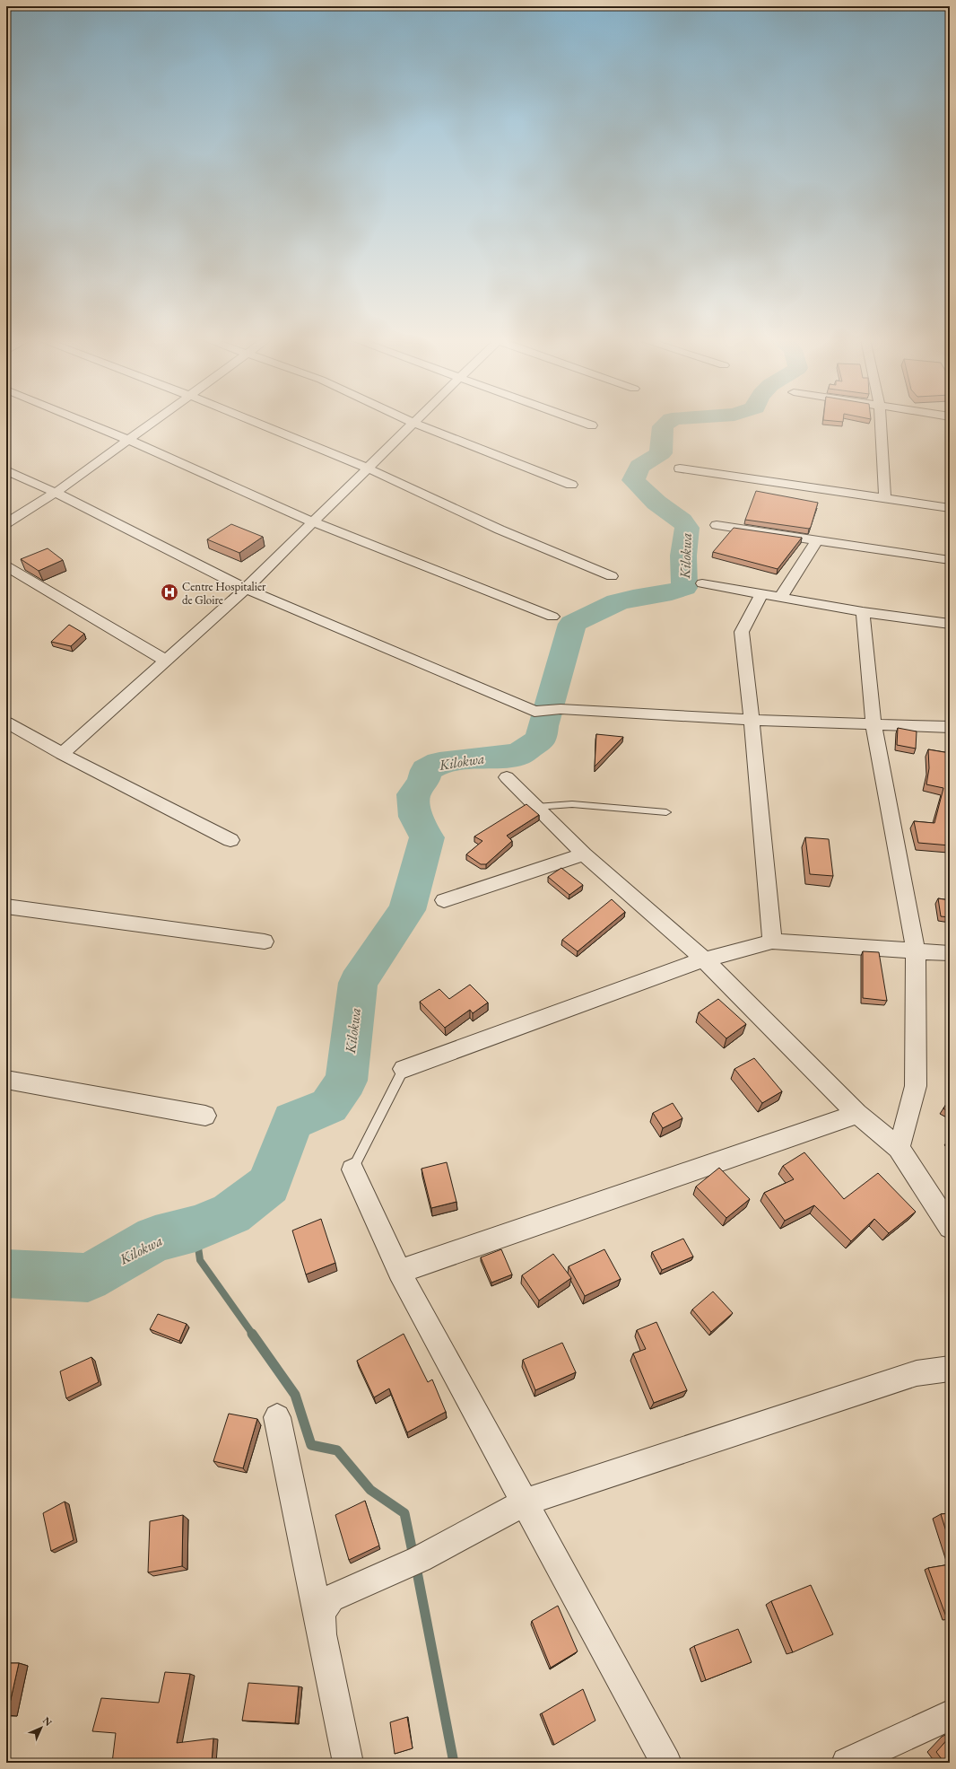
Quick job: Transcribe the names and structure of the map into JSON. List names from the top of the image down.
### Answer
{
  "water": ["Kilokwa"],
  "places": {
    "hospital": ["Centre Hospitalier de Gloire"]
  },
  "north": "top right"
}
